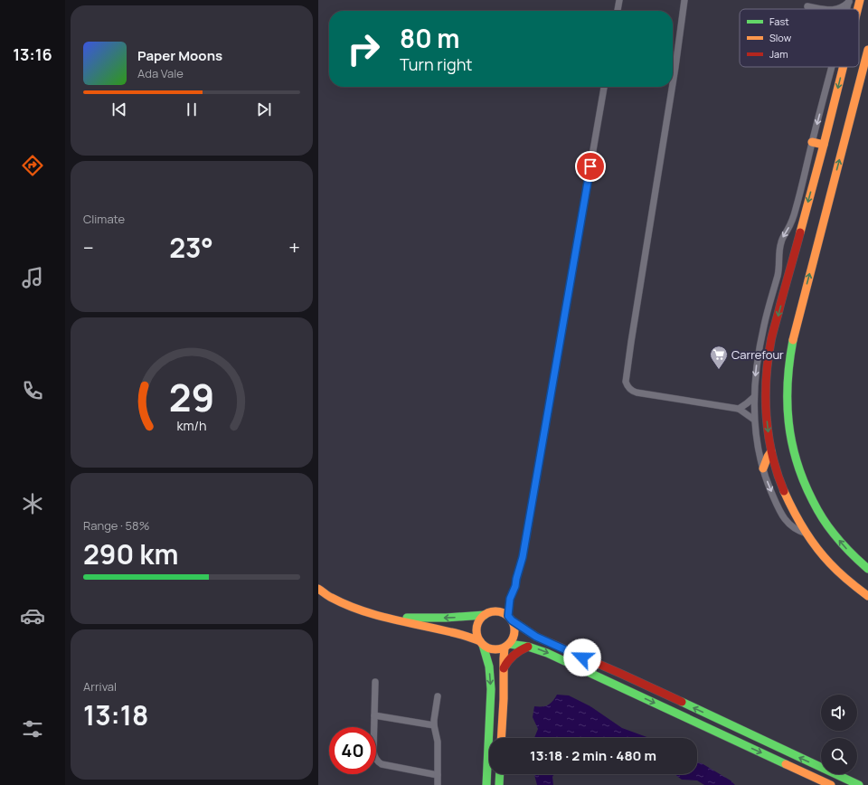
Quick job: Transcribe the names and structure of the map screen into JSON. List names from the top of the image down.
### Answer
{
  "places": {
    "supermarket": ["Carrefour"]
  },
  "legend": ["Fast", "Slow", "Jam"],
  "page": {
    "tabs": "13:16",
    "turn": ["80 m", "Turn right"],
    "song": ["Paper Moons", "Ada Vale"],
    "tile": [
      "Climate",
      ["Range · 58%", "290 km"],
      ["Arrival", "13:18"]
    ],
    "heat": ["−", "23°", "+"],
    "limit": "40",
    "trip": "13:18 · 2 min · 480 m",
    "gauge": ["29", "km/h"]
  }
}
